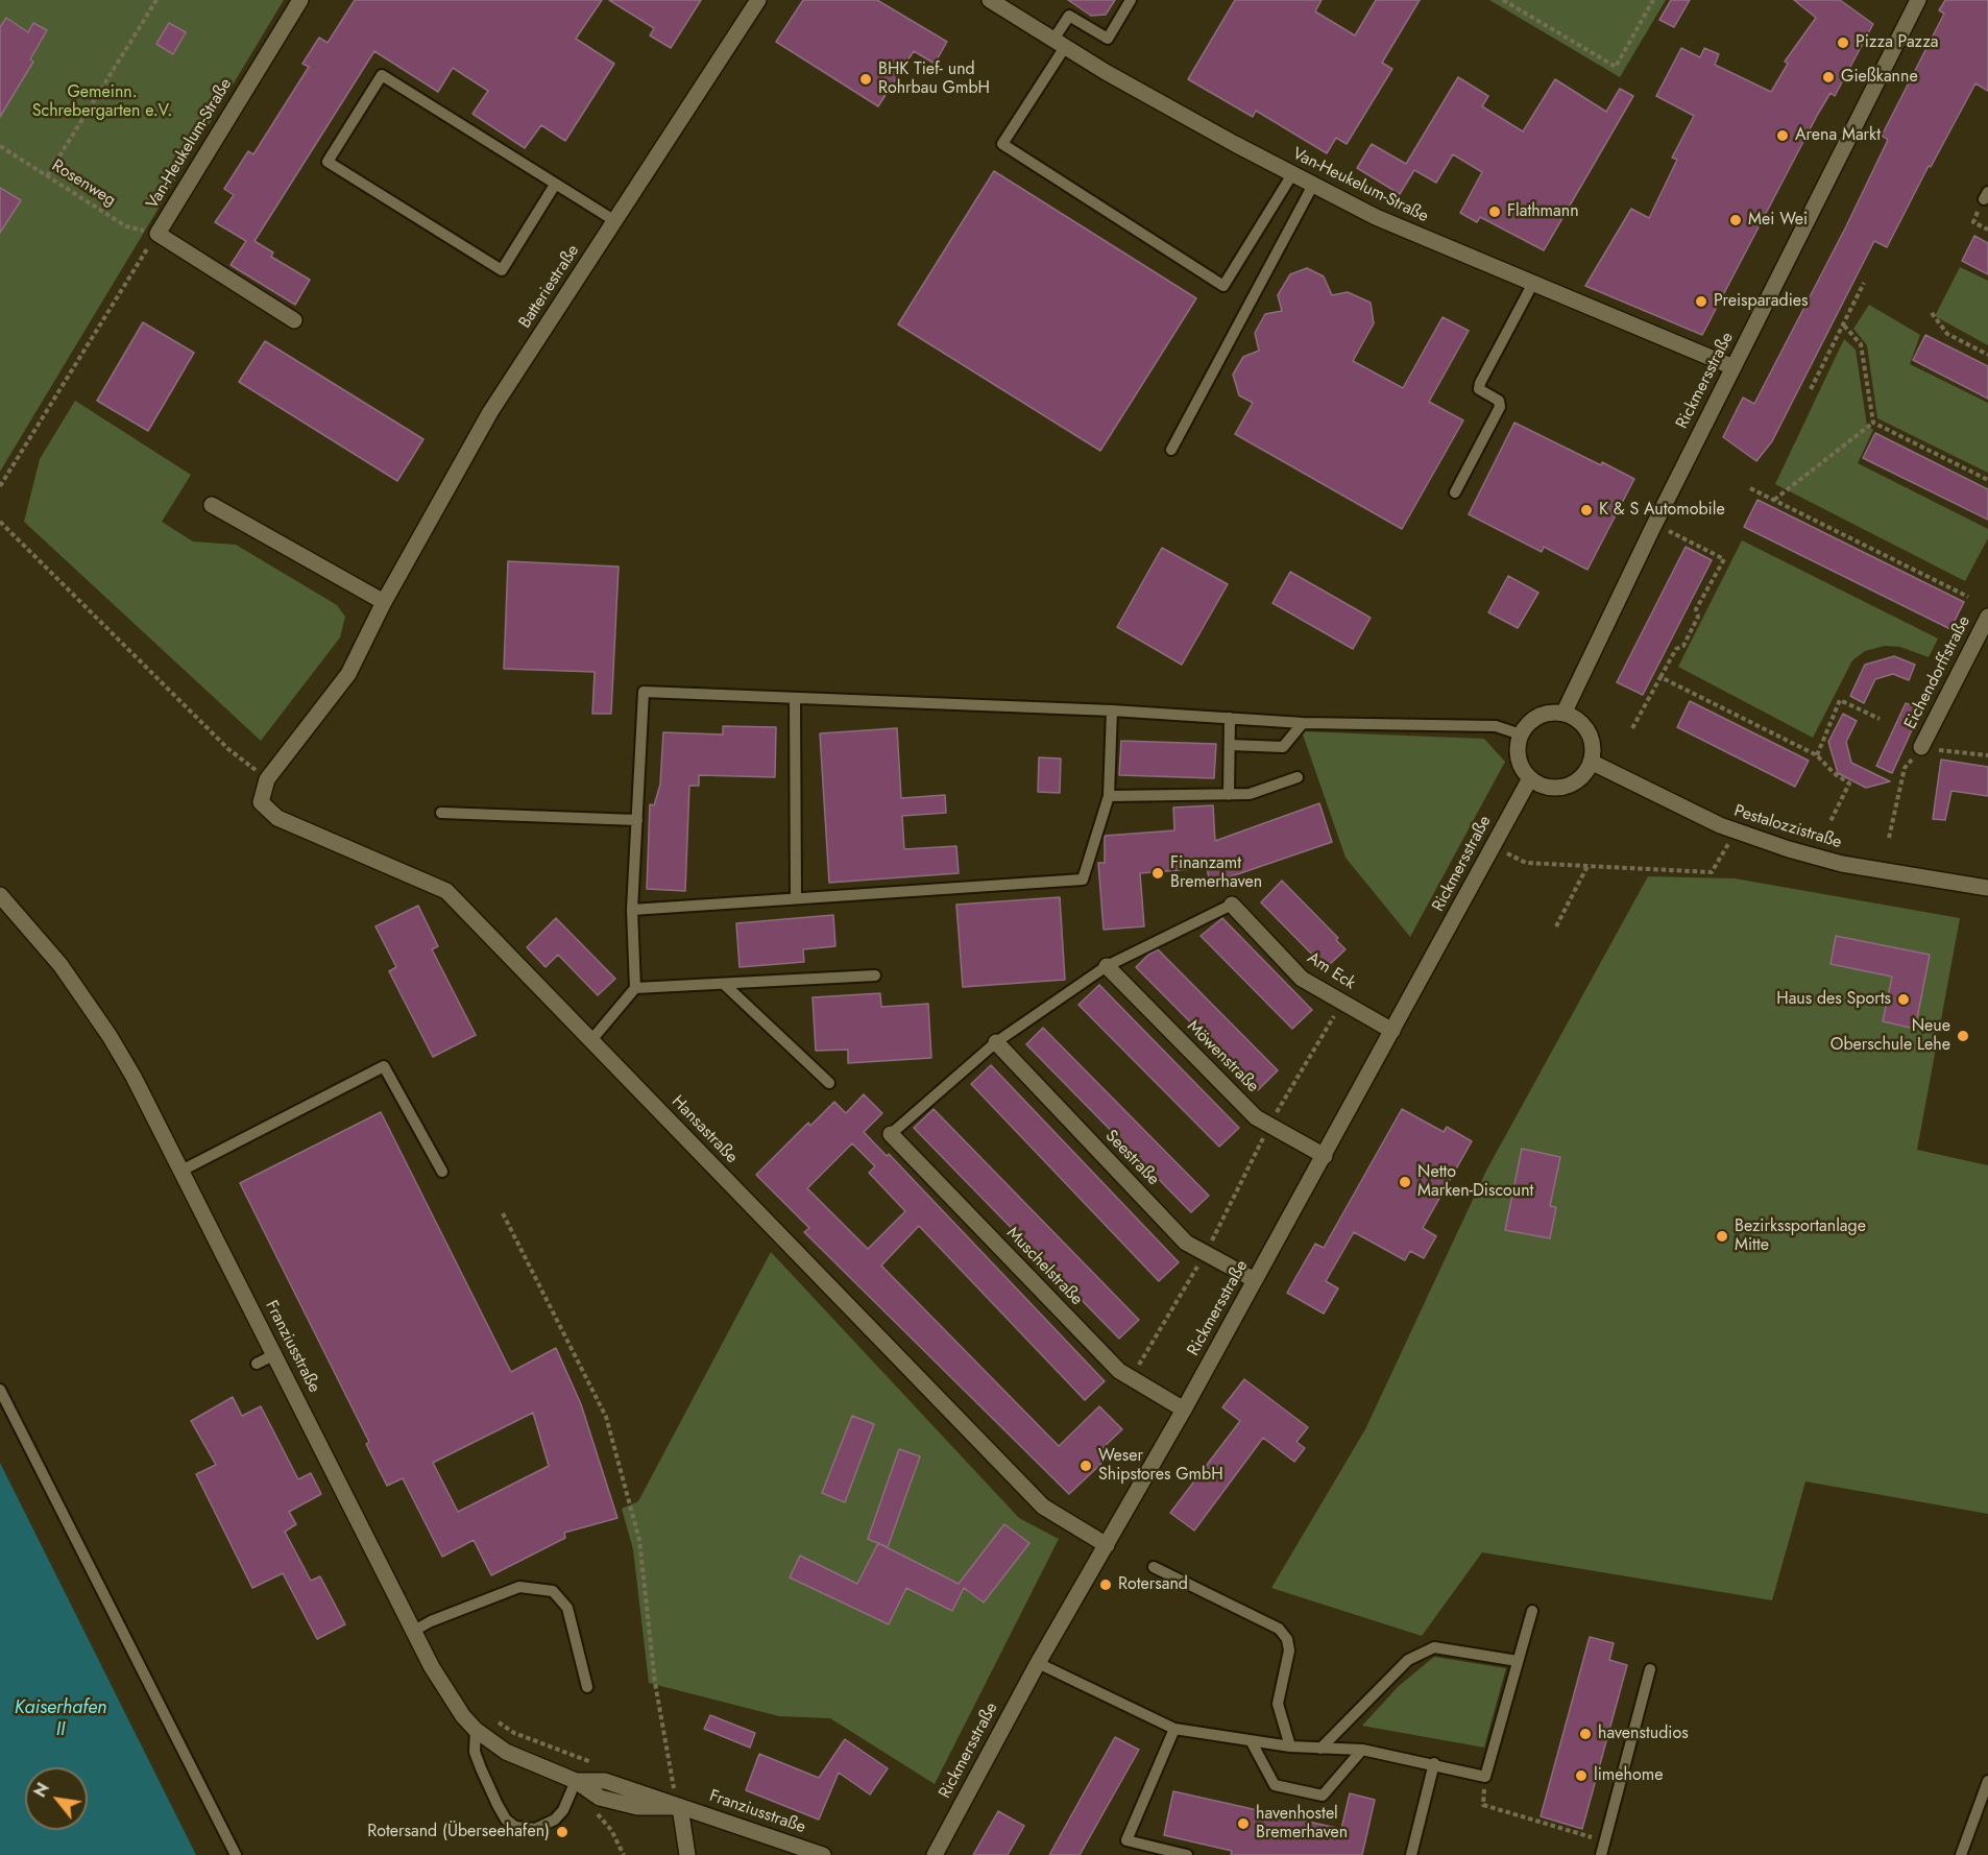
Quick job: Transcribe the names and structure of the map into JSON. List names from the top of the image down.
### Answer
{
  "streets": {
    "street": [
      "Van-Heukelum-Straße",
      "Batteriestraße",
      "Rickmersstraße",
      "Eichendorffstraße",
      "Pestalozzistraße",
      "Am Eck",
      "Möwenstraße",
      "Hansastraße",
      "Seestraße",
      "Muschelstraße",
      "Franziusstraße"
    ],
    "path": ["Rosenweg"]
  },
  "crossings": [
    ["Van-Heukelum-Straße", "Rosenweg"],
    ["Van-Heukelum-Straße", "Rickmersstraße"],
    ["Batteriestraße", "Hansastraße"],
    ["Rickmersstraße", "Pestalozzistraße"],
    ["Rickmersstraße", "Am Eck"],
    ["Rickmersstraße", "Möwenstraße"],
    ["Rickmersstraße", "Hansastraße"],
    ["Rickmersstraße", "Seestraße"],
    ["Rickmersstraße", "Muschelstraße"]
  ],
  "water": ["Kaiserhafen II"],
  "parks": ["Gemeinn. Schrebergarten e.V."],
  "places": [
    "Pizza Pazza",
    "Gießkanne",
    "BHK Tief- und Rohrbau GmbH",
    "Arena Markt",
    "Flathmann",
    "Mei Wei",
    "Preisparadies",
    "K & S Automobile",
    "Finanzamt Bremerhaven",
    "Haus des Sports",
    "Neue Oberschule Lehe",
    "Netto Marken-Discount",
    "Bezirkssportanlage Mitte",
    "Weser Shipstores GmbH",
    "Rotersand",
    "havenstudios",
    "limehome",
    "havenhostel Bremerhaven",
    "Rotersand (Überseehafen)"
  ],
  "north": "top left"
}
